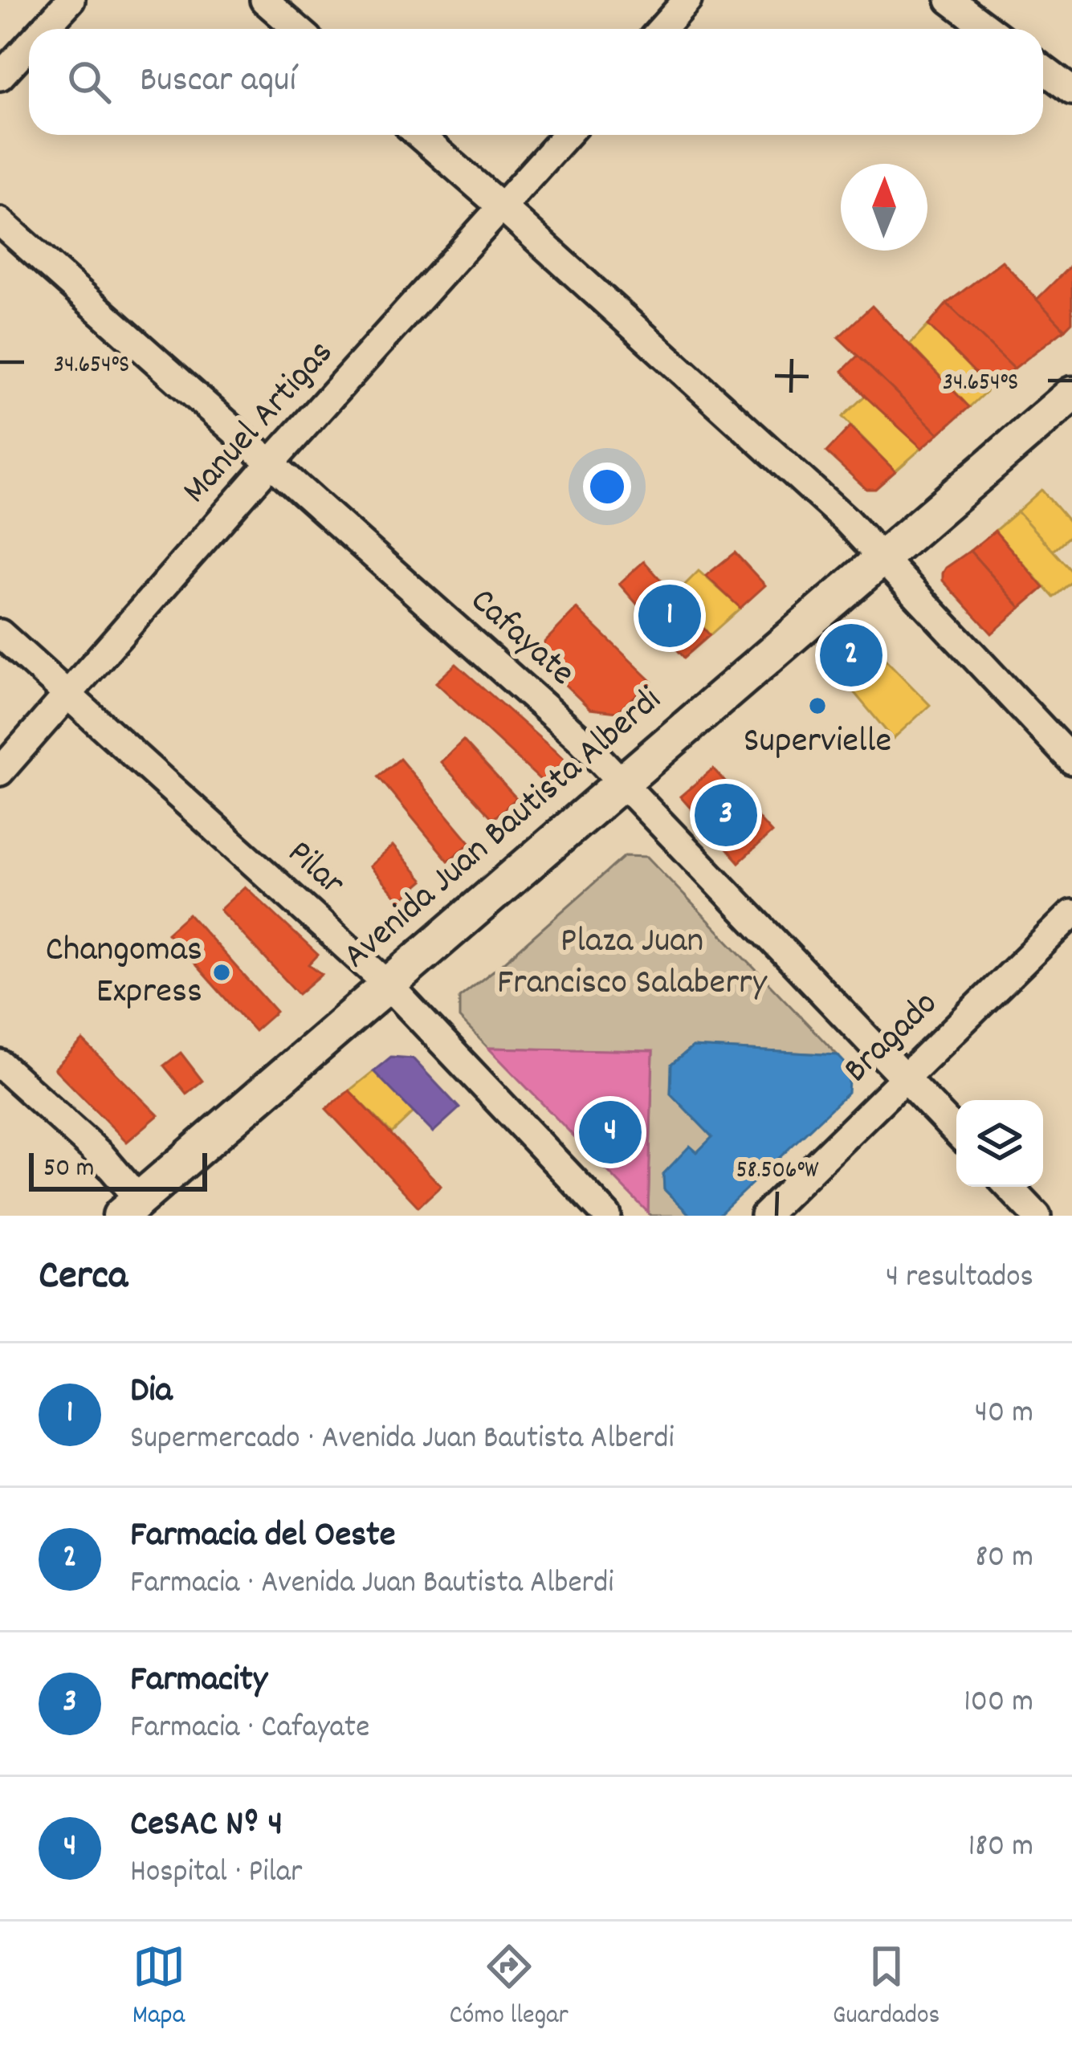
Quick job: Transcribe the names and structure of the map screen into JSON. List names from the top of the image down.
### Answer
{
  "streets": {
    "main road": ["Avenida Juan Bautista Alberdi"],
    "street": [
      "Manuel Artigas",
      "Cafayate",
      "Pilar",
      "Bragado"
    ]
  },
  "crossings": [
    ["Manuel Artigas", "Cafayate"],
    ["Manuel Artigas", "Pilar"],
    ["Cafayate", "Avenida Juan Bautista Alberdi"],
    ["Cafayate", "Bragado"],
    ["Avenida Juan Bautista Alberdi", "Pilar"]
  ],
  "parks": ["Plaza Juan Francisco Salaberry"],
  "places": ["Supervielle", "Changomas Express"],
  "scale_bar": "50 m",
  "north": "top",
  "page": {
    "search": "Buscar aquí",
    "pins": [
      "1",
      "2",
      "3",
      "4"
    ],
    "scale": "50 m",
    "heading": ["Cerca", "4 resultados"],
    "list": [
      {
        "mark": "1",
        "name": "Dia",
        "note": "Supermercado · Avenida Juan Bautista Alberdi",
        "value": "40 m"
      },
      {
        "mark": "2",
        "name": "Farmacia del Oeste",
        "note": "Farmacia · Avenida Juan Bautista Alberdi",
        "value": "80 m"
      },
      {
        "mark": "3",
        "name": "Farmacity",
        "note": "Farmacia · Cafayate",
        "value": "100 m"
      },
      {
        "mark": "4",
        "name": "CeSAC Nº 4",
        "note": "Hospital · Pilar",
        "value": "180 m"
      }
    ],
    "nav": ["Mapa", "Cómo llegar", "Guardados"]
  },
  "coordinates": ["34.654°S", "58.506°W"]
}
